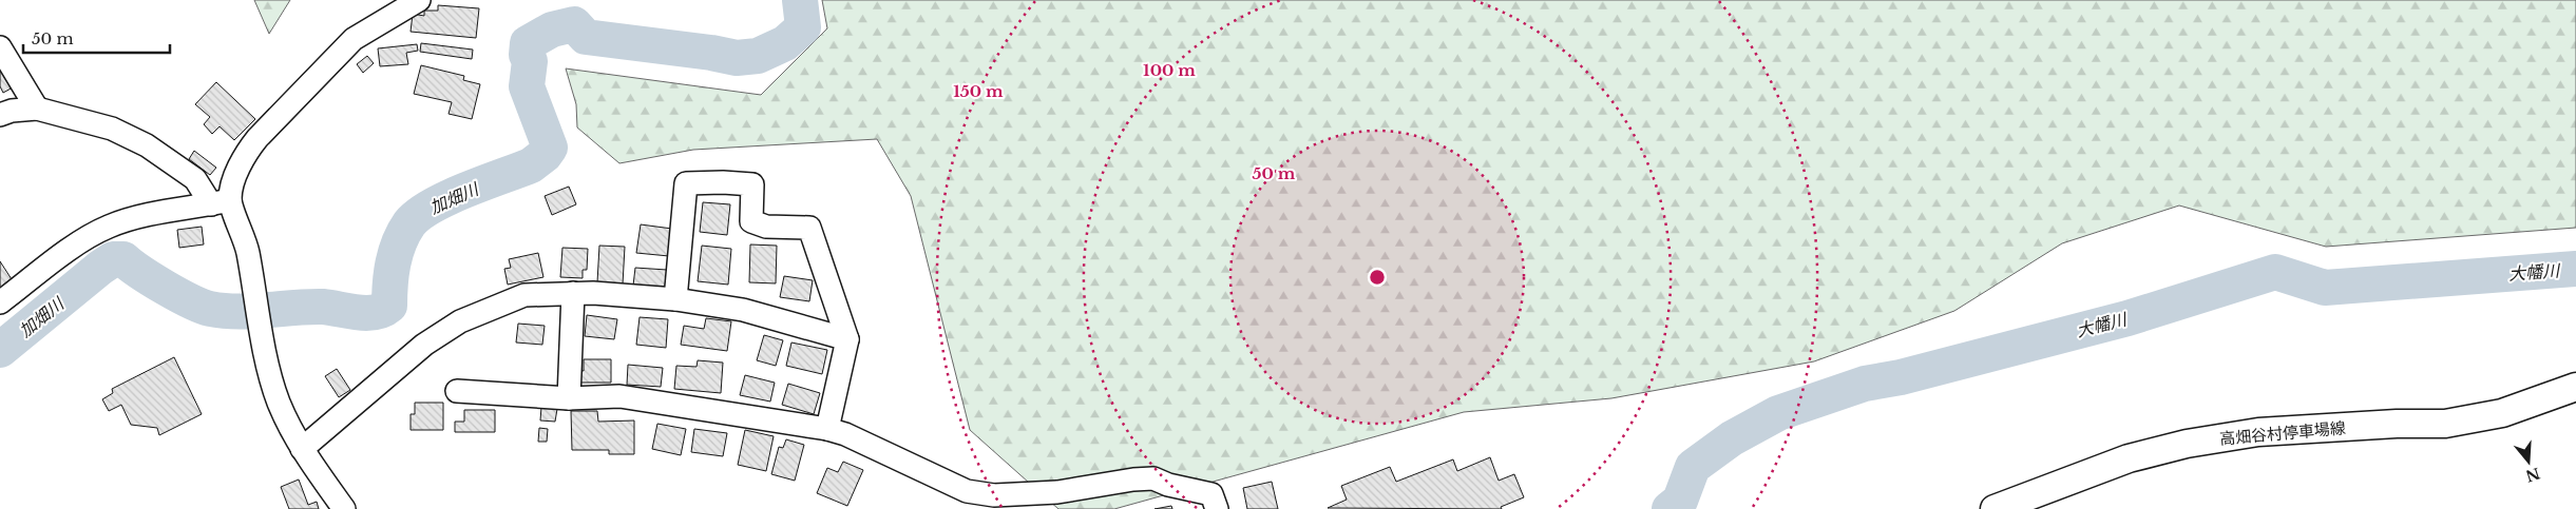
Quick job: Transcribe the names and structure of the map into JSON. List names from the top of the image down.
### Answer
{
  "streets": {
    "main road": ["高畑谷村停車場線"]
  },
  "water": ["加畑川", "大幡川"],
  "scale_bar": "50 m",
  "north": "bottom",
  "rings": ["100 m", "150 m", "50 m"]
}
